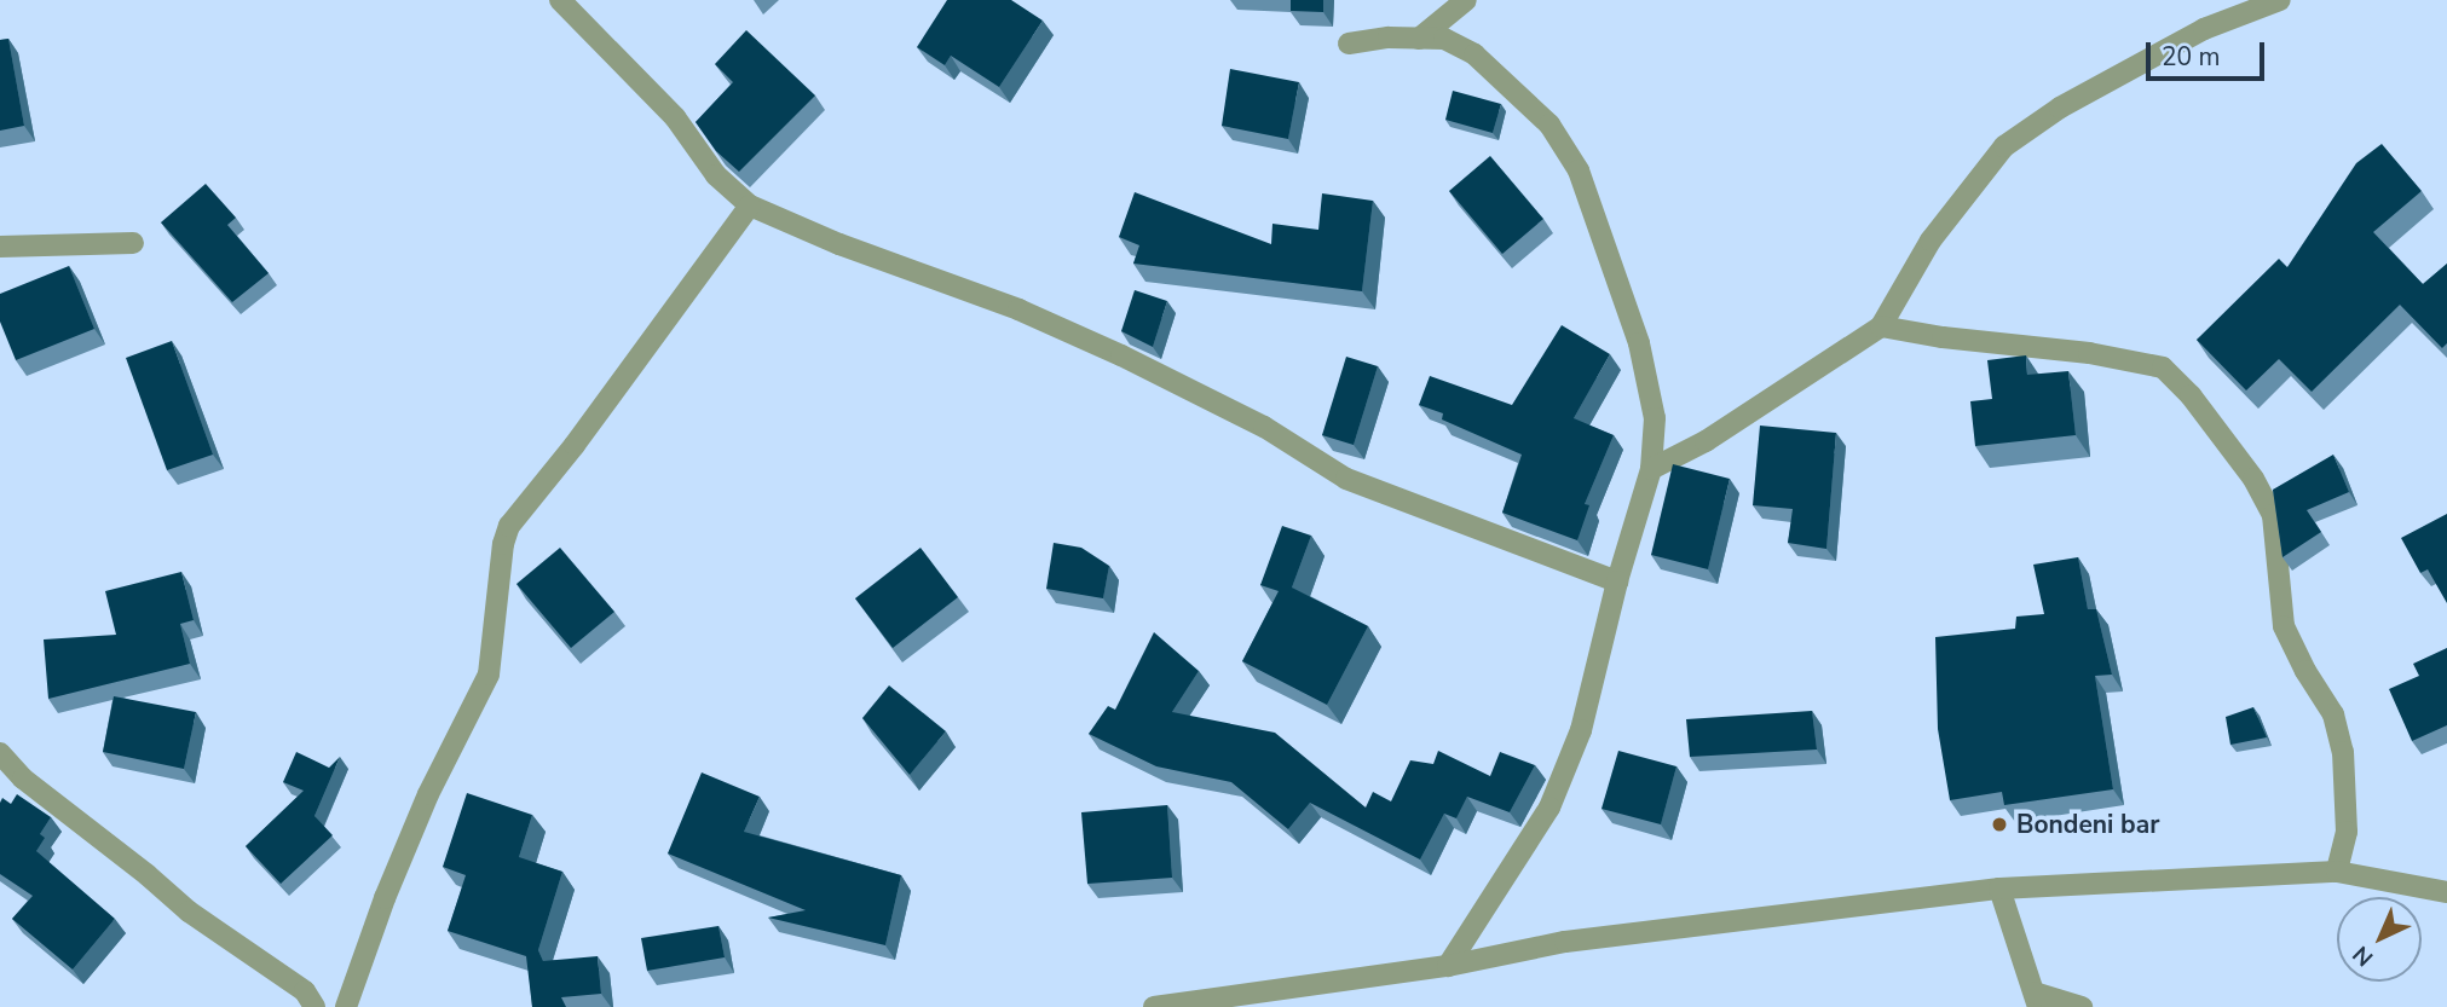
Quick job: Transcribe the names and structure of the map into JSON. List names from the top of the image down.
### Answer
{
  "places": ["Bondeni bar"],
  "scale_bar": "20 m",
  "north": "bottom left"
}
